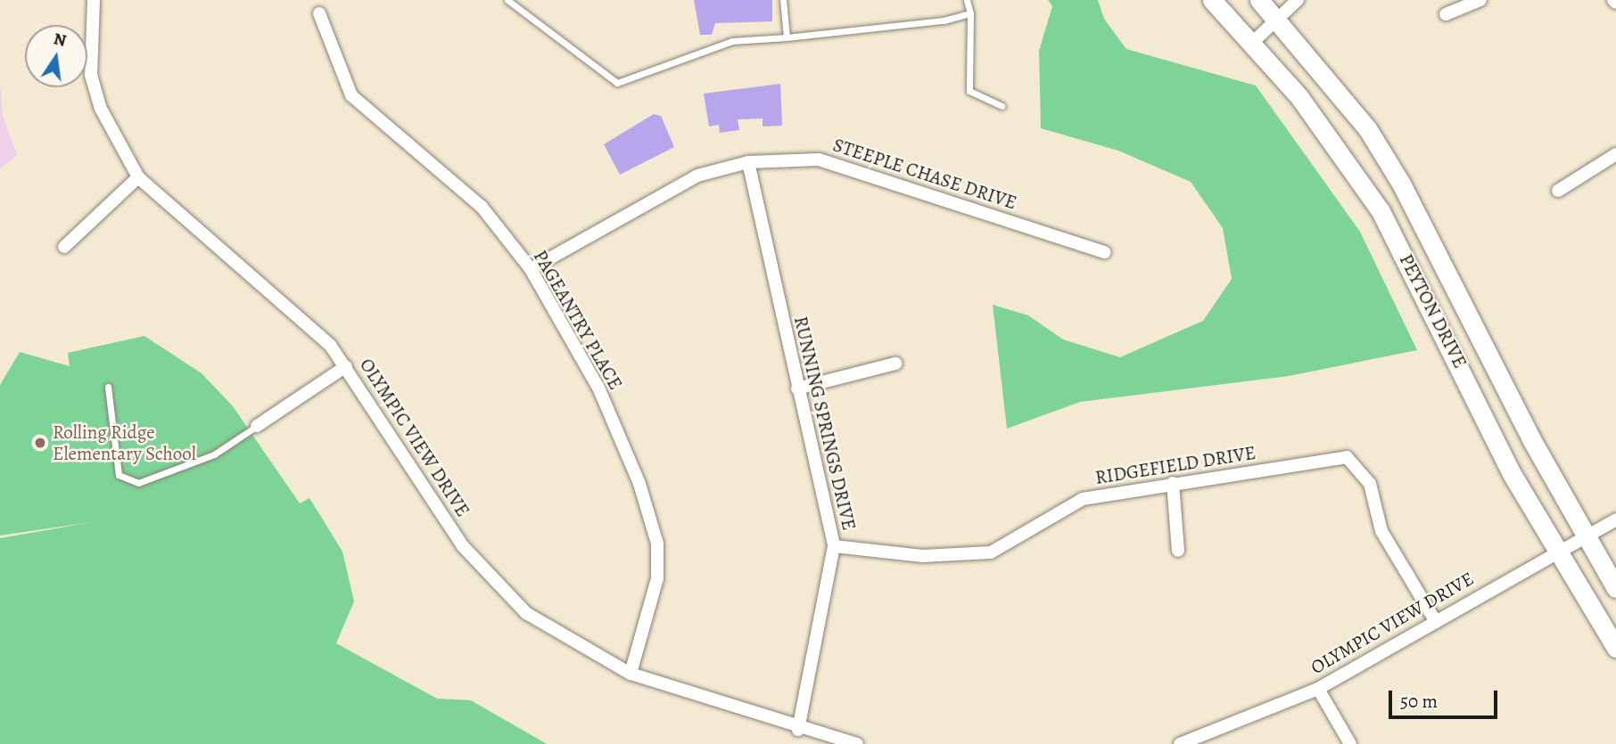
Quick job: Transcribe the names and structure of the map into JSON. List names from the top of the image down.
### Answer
{
  "streets": {
    "main road": ["PEYTON DRIVE"],
    "street": [
      "STEEPLE CHASE DRIVE",
      "PAGEANTRY PLACE",
      "RUNNING SPRINGS DRIVE",
      "OLYMPIC VIEW DRIVE",
      "RIDGEFIELD DRIVE"
    ]
  },
  "crossings": [
    ["STEEPLE CHASE DRIVE", "PAGEANTRY PLACE"],
    ["STEEPLE CHASE DRIVE", "RUNNING SPRINGS DRIVE"],
    ["PEYTON DRIVE", "OLYMPIC VIEW DRIVE"],
    ["PAGEANTRY PLACE", "OLYMPIC VIEW DRIVE"],
    ["RUNNING SPRINGS DRIVE", "OLYMPIC VIEW DRIVE"],
    ["RUNNING SPRINGS DRIVE", "RIDGEFIELD DRIVE"],
    ["OLYMPIC VIEW DRIVE", "RIDGEFIELD DRIVE"]
  ],
  "places": ["Rolling Ridge Elementary School"],
  "scale_bar": "50 m",
  "north": "top"
}
